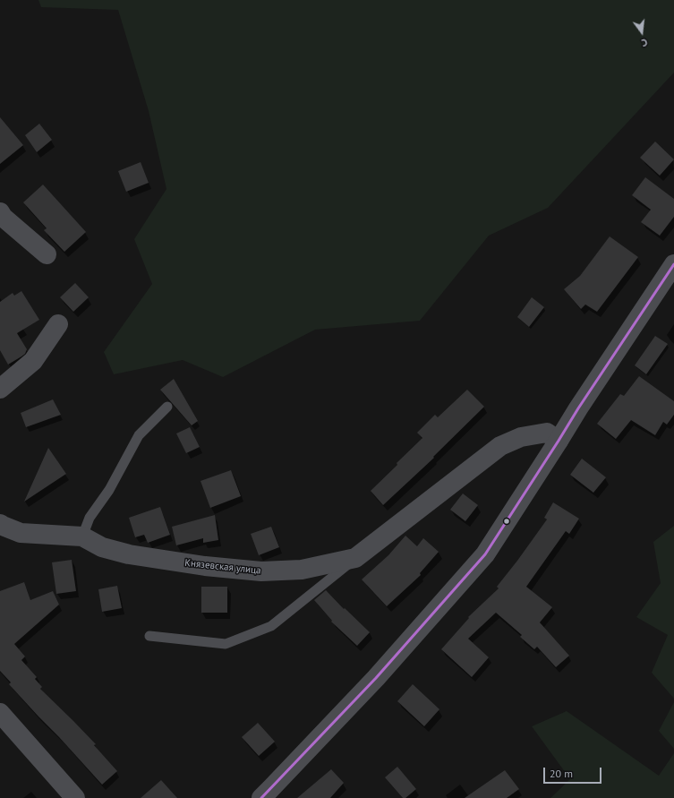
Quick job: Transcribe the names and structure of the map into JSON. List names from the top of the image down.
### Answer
{
  "streets": {
    "street": ["Князевская улица"]
  },
  "scale_bar": "20 m",
  "north": "bottom"
}
